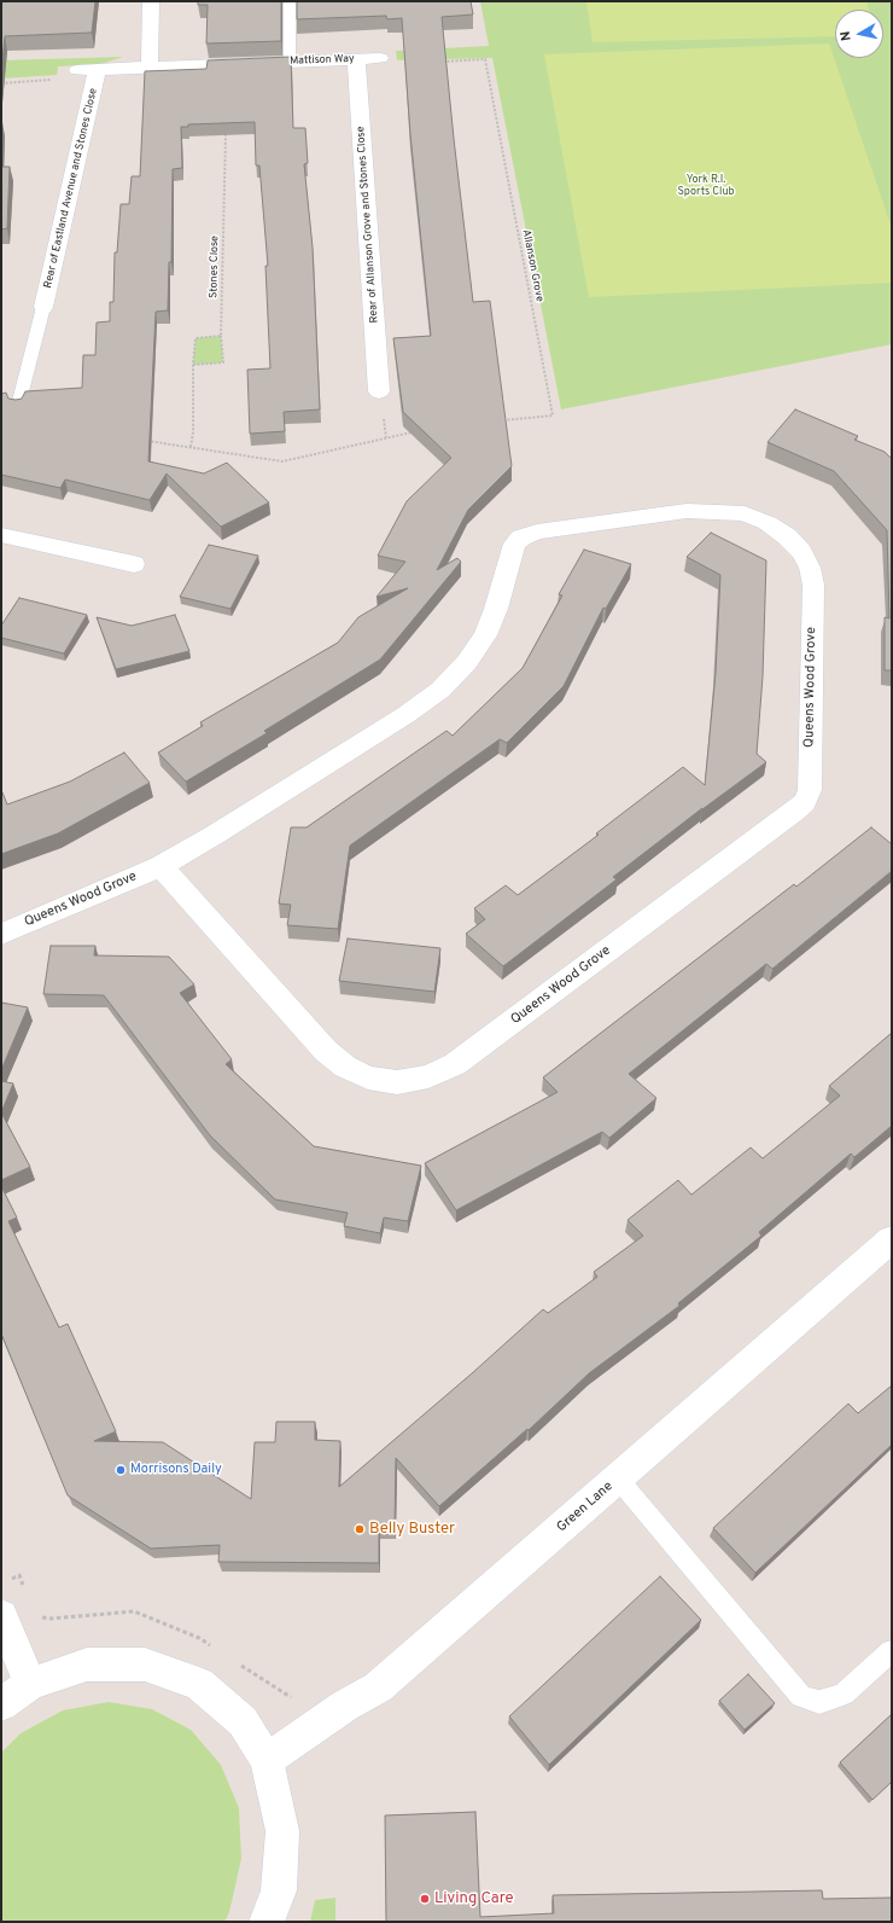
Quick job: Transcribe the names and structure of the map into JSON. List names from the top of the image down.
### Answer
{
  "streets": {
    "street": [
      "Mattison Way",
      "Rear of Eastland Avenue and Stones Close",
      "Rear of Allanson Grove and Stones Close",
      "Queens Wood Grove",
      "Green Lane"
    ],
    "path": ["Allanson Grove", "Stones Close"]
  },
  "crossings": [
    ["Mattison Way", "Rear of Eastland Avenue and Stones Close"],
    ["Mattison Way", "Rear of Allanson Grove and Stones Close"]
  ],
  "parks": ["York R.I. Sports Club"],
  "places": ["Morrisons Daily", "Belly Buster", "Living Care"],
  "north": "left"
}
